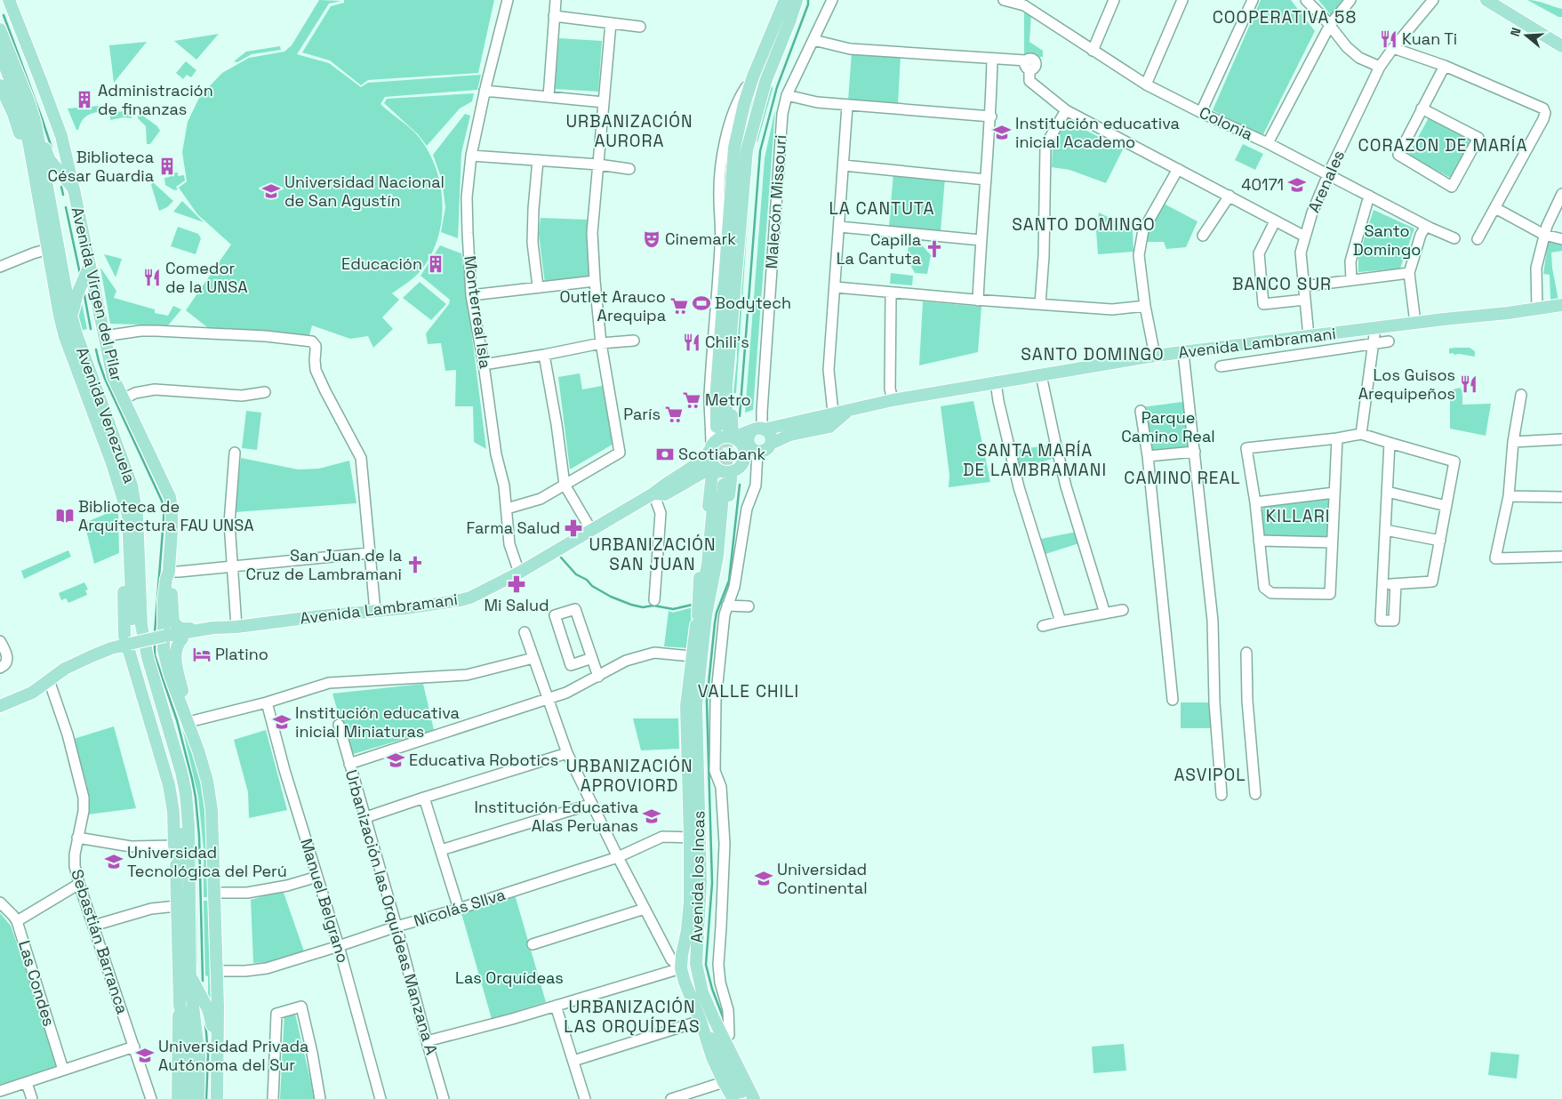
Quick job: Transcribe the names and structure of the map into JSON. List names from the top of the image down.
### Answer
{
  "streets": {
    "main road": [
      "Avenida Virgen del Pilar",
      "Avenida Lambramani",
      "Avenida Venezuela",
      "Avenida los Incas"
    ],
    "street": [
      "Colonia",
      "Arenales",
      "Malecón Missouri",
      "Monterreal Isla",
      "Manuel Belgrano",
      "Nicolás SIlva",
      "Urbanización las Orquídeas Manzana A",
      "Sebastián Barranca",
      "Las Condes"
    ]
  },
  "crossings": [
    ["Colonia", "Arenales"],
    ["Arenales", "Avenida Lambramani"],
    ["Malecón Missouri", "Avenida Lambramani"],
    ["Avenida Virgen del Pilar", "Nicolás SIlva"],
    ["Monterreal Isla", "Avenida Lambramani"],
    ["Avenida Lambramani", "Avenida los Incas"],
    ["Avenida los Incas", "Nicolás SIlva"],
    ["Manuel Belgrano", "Nicolás SIlva"],
    ["Nicolás SIlva", "Urbanización las Orquídeas Manzana A"]
  ],
  "districts": [
    "COOPERATIVA 58",
    "URBANIZACIÓN AURORA",
    "CORAZON DE MARÍA",
    "LA CANTUTA",
    "SANTO DOMINGO",
    "BANCO SUR",
    "SANTO DOMINGO",
    "SANTA MARÍA DE LAMBRAMANI",
    "CAMINO REAL",
    "KILLARI",
    "URBANIZACIÓN SAN JUAN",
    "VALLE CHILI",
    "URBANIZACIÓN APROVIORD",
    "ASVIPOL",
    "URBANIZACIÓN LAS ORQUÍDEAS"
  ],
  "parks": ["Santo Domingo", "Parque Camino Real", "Las Orquídeas"],
  "places": {
    "restaurant": [
      "Kuan Ti",
      "Comedor de la UNSA",
      "Chili's",
      "Los Guisos Arequipeños"
    ],
    "building": ["Administración de finanzas", "Biblioteca César Guardia", "Educación"],
    "school or university": [
      "Institución educativa inicial Academo",
      "40171",
      "Universidad Nacional de San Agustín",
      "Institución educativa inicial Miniaturas",
      "Educativa Robotics",
      "Institución Educativa Alas Peruanas",
      "Universidad Tecnológica del Perú",
      "Universidad Continental",
      "Universidad Privada Autónoma del Sur"
    ],
    "theatre": ["Cinemark"],
    "church": ["Capilla La Cantuta", "San Juan de la Cruz de Lambramani"],
    "sports": ["Bodytech"],
    "supermarket": ["Outlet Arauco Arequipa", "Metro", "París"],
    "bank": ["Scotiabank"],
    "library": ["Biblioteca de Arquitectura FAU UNSA"],
    "pharmacy": ["Farma Salud", "Mi Salud"],
    "hotel": ["Platino"]
  },
  "north": "left"
}
